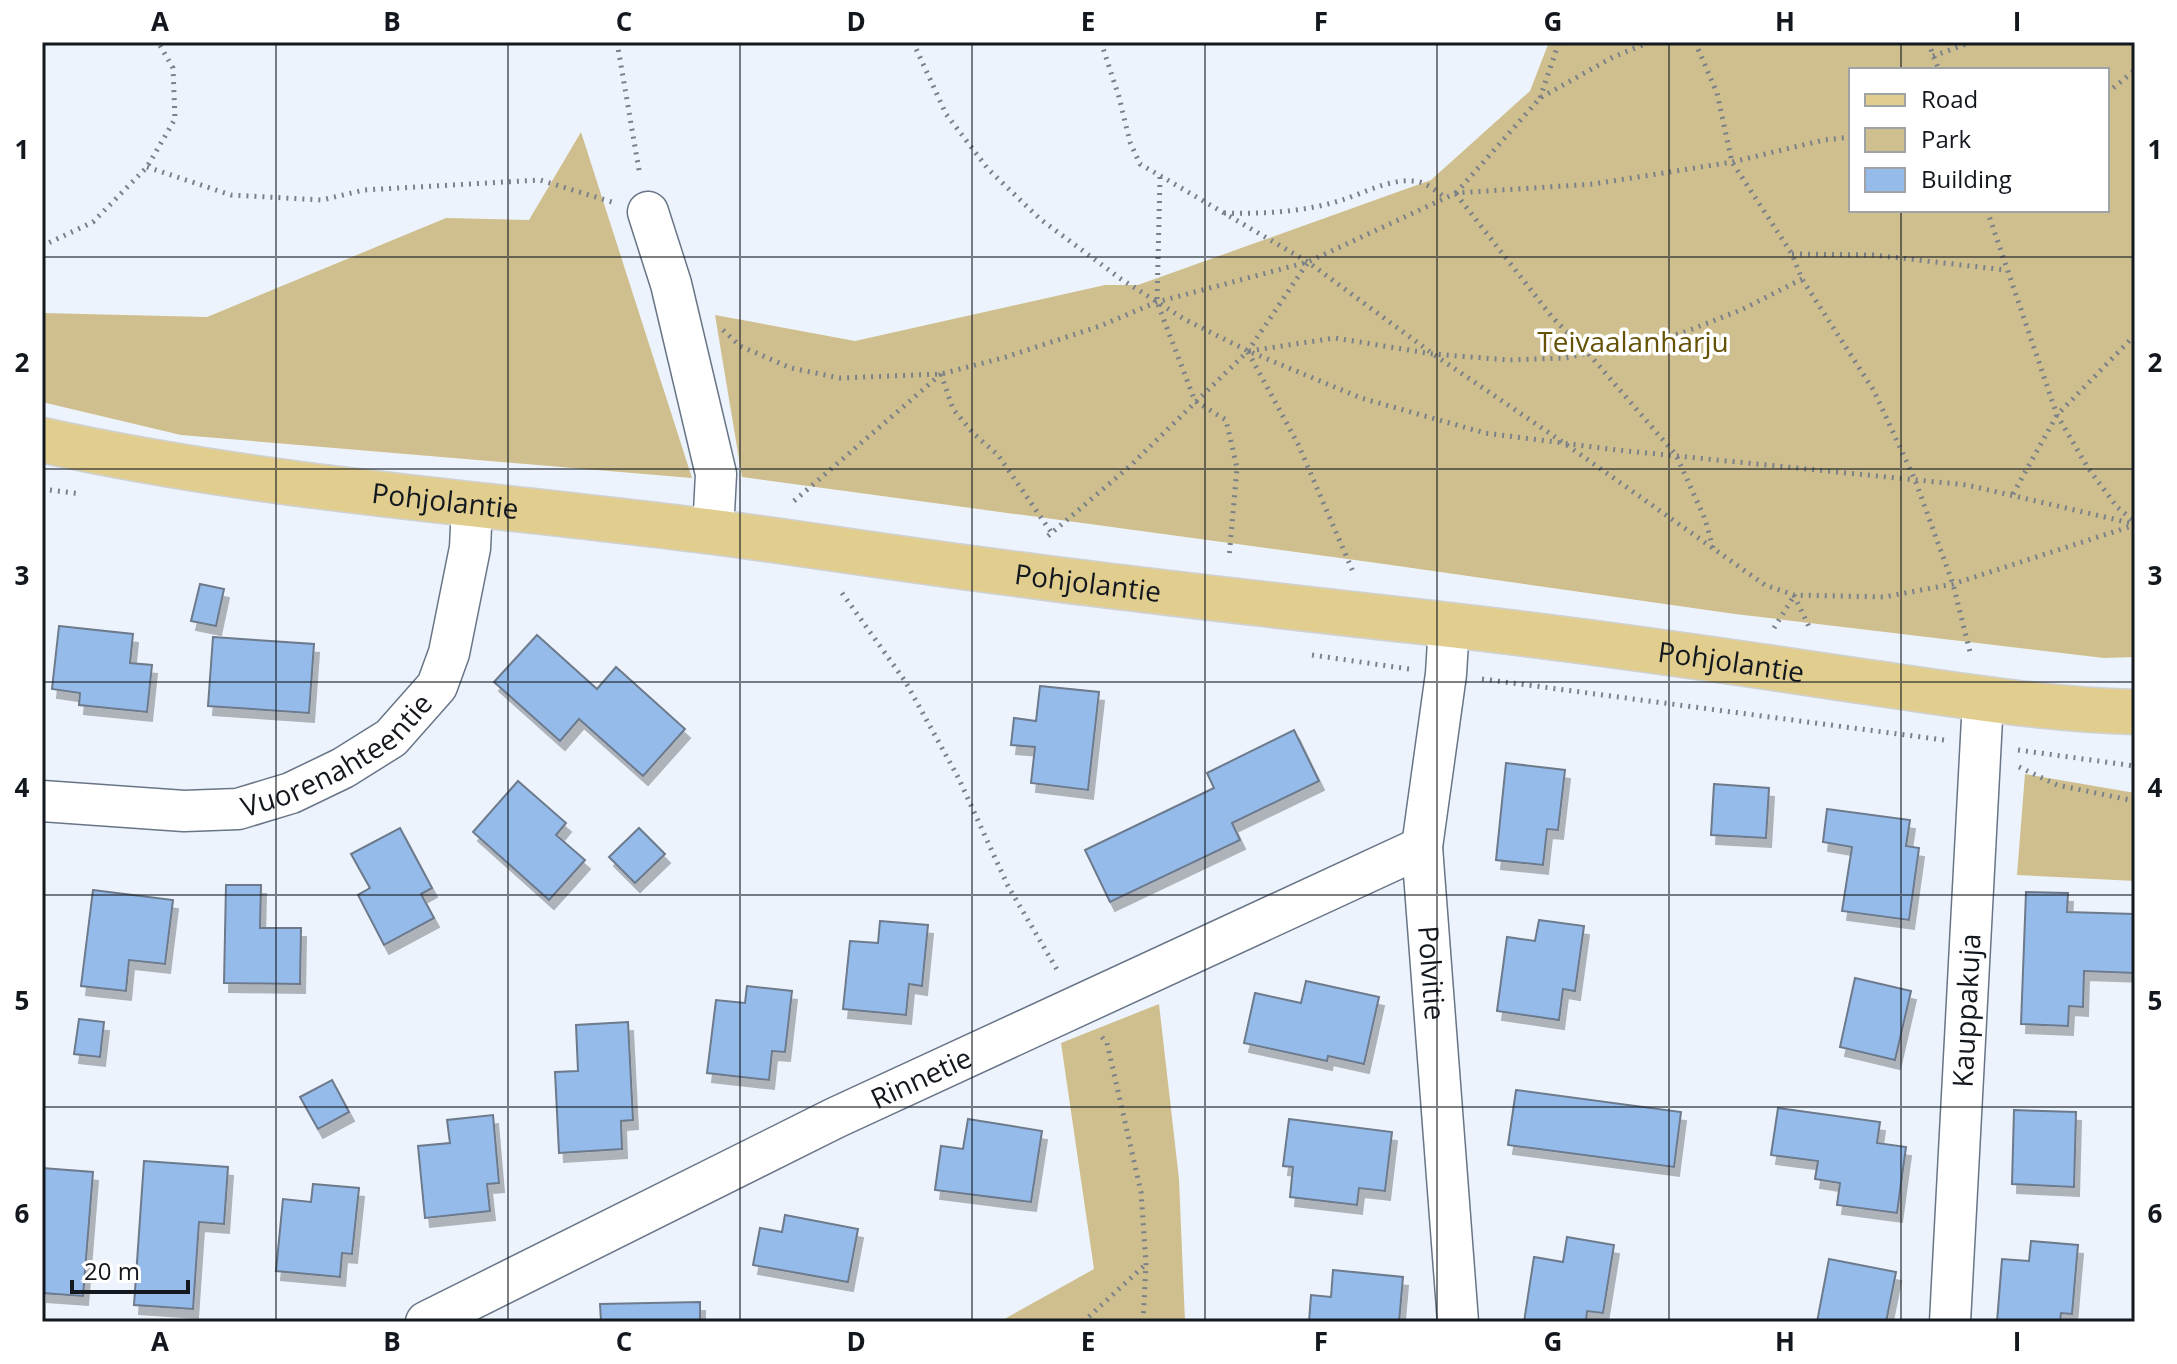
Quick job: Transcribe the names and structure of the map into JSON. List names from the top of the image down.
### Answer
{
  "streets": {
    "main road": ["Pohjolantie"],
    "street": [
      "Vuorenahteentie",
      "Polvitie",
      "Kauppakuja",
      "Rinnetie"
    ]
  },
  "crossings": [
    ["Pohjolantie", "Vuorenahteentie"],
    ["Pohjolantie", "Polvitie"],
    ["Pohjolantie", "Kauppakuja"],
    ["Polvitie", "Rinnetie"]
  ],
  "parks": ["Teivaalanharju"],
  "legend": ["Road", "Park", "Building"],
  "scale_bar": "20 m",
  "grid": {
    "columns": [
      "A",
      "B",
      "C",
      "D",
      "E",
      "F",
      "G",
      "H",
      "I"
    ],
    "rows": [
      "1",
      "2",
      "3",
      "4",
      "5",
      "6"
    ]
  }
}
